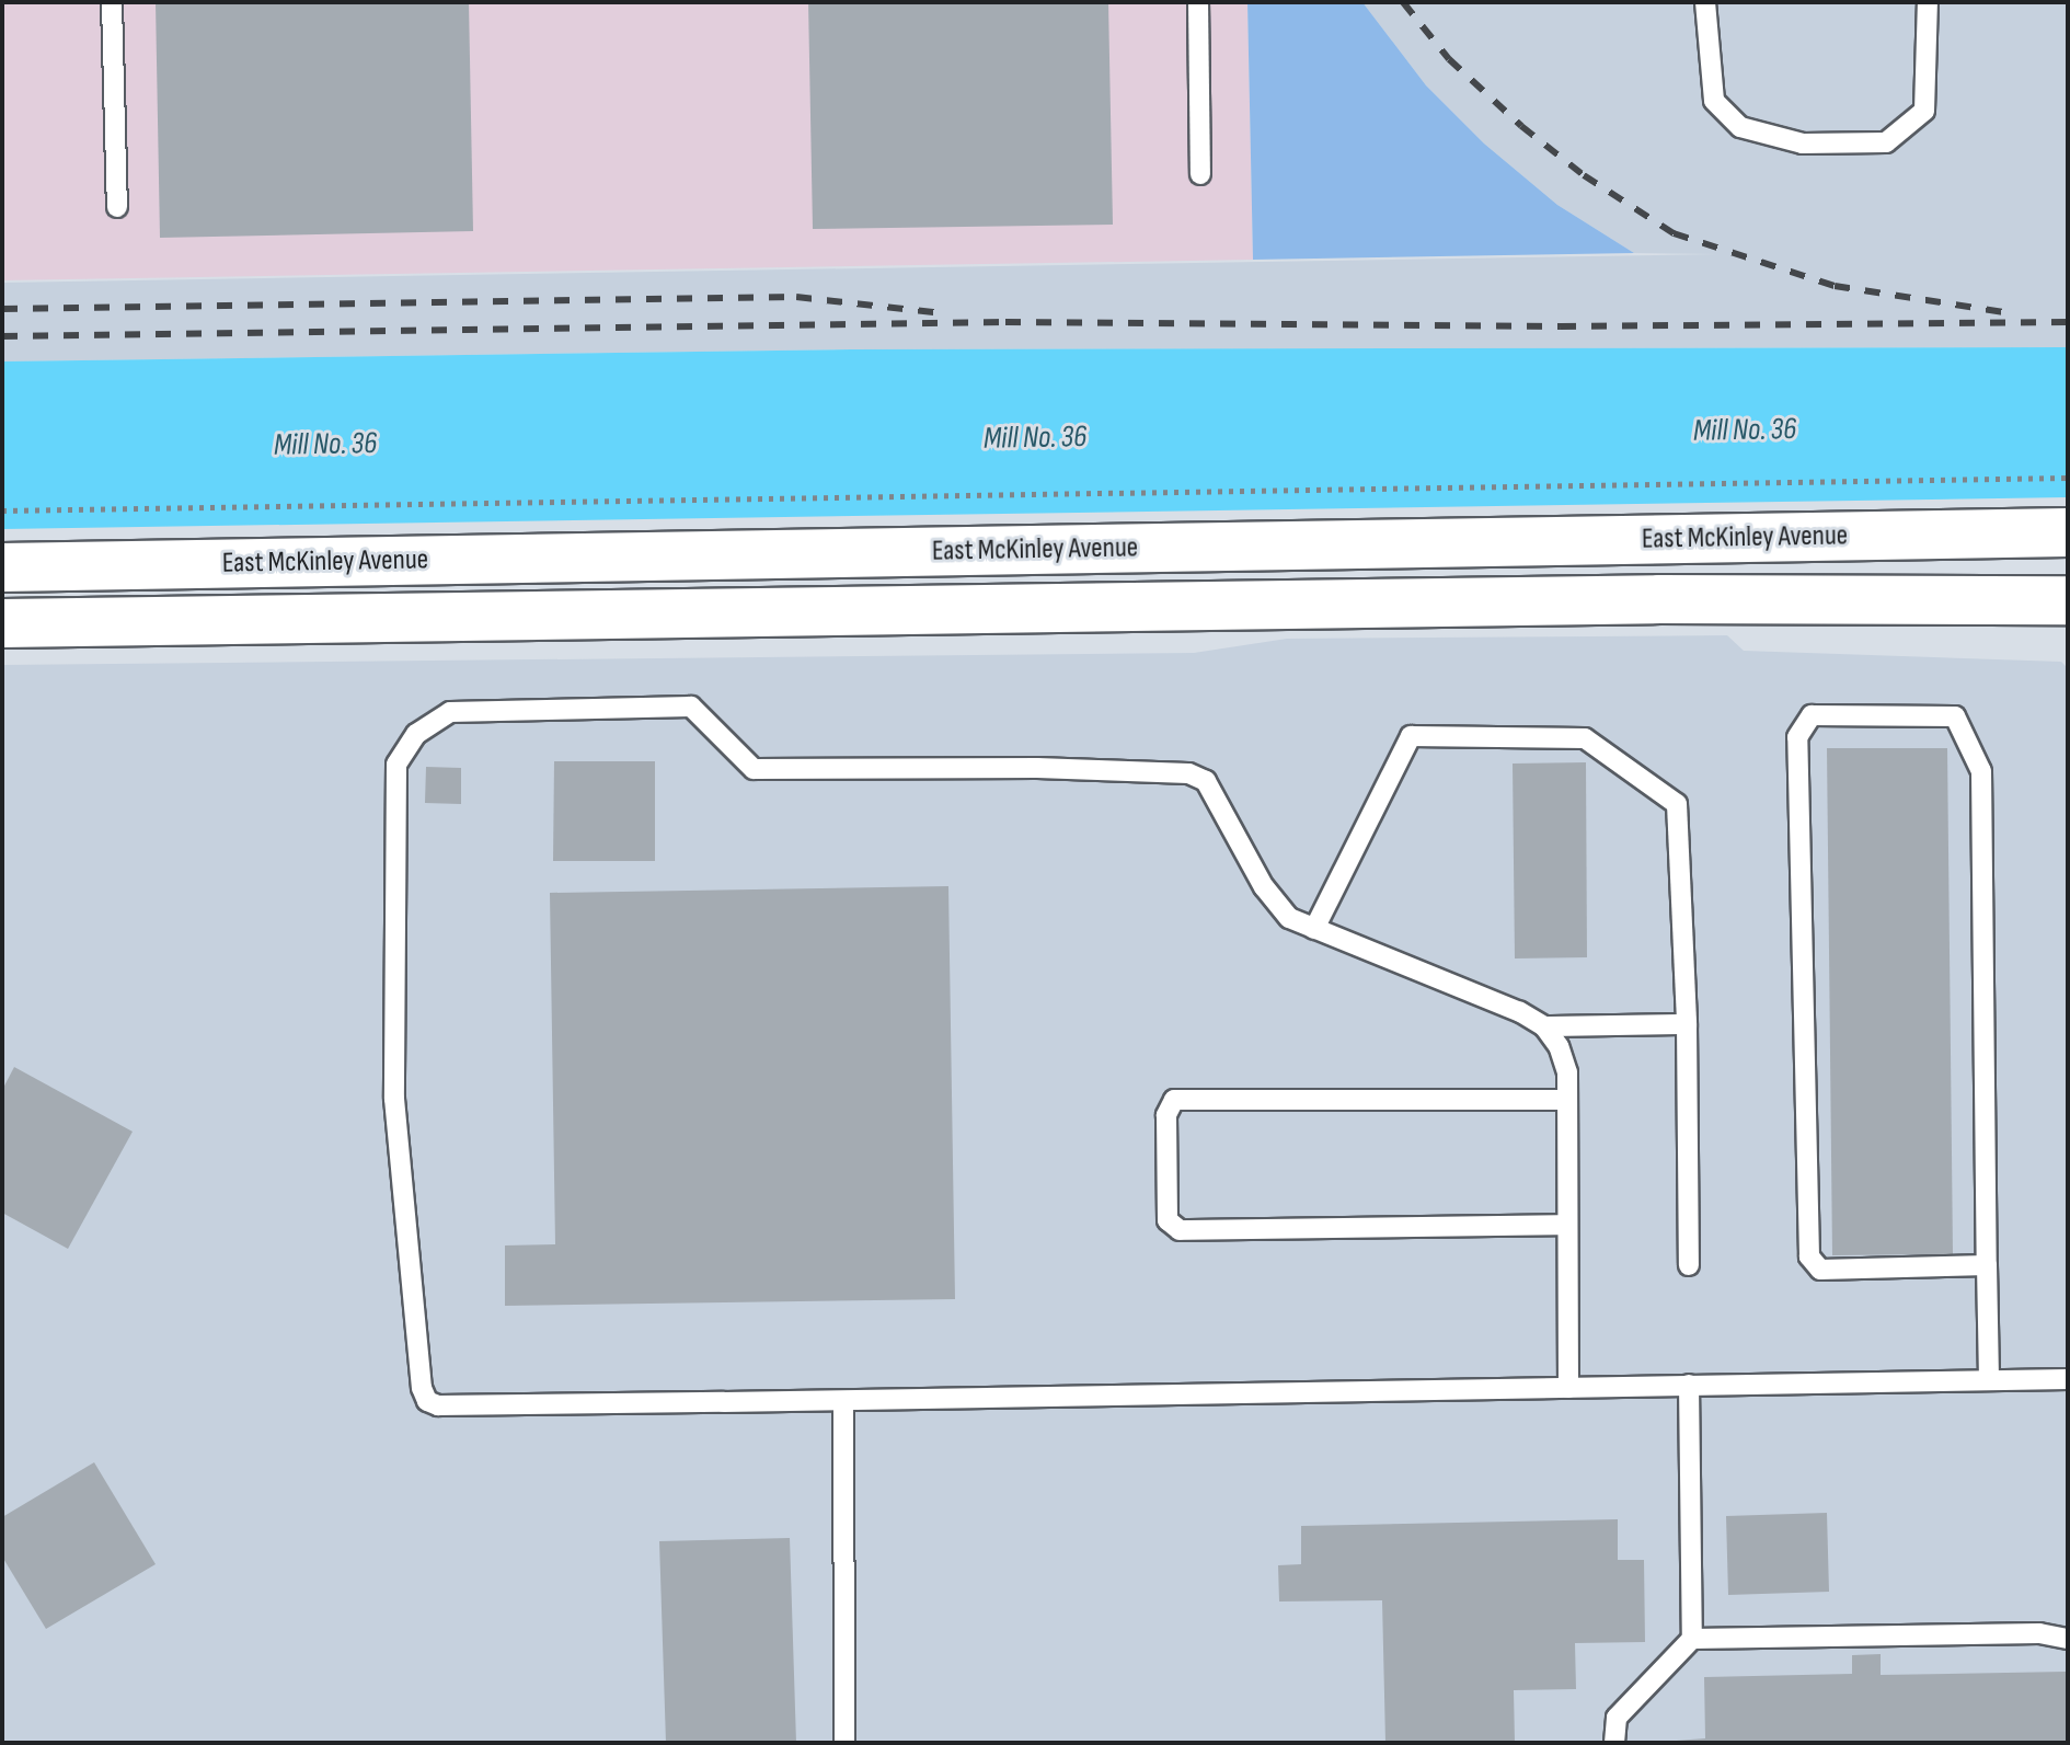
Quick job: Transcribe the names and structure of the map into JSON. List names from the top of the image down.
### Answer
{
  "streets": {
    "main road": ["East McKinley Avenue"]
  },
  "water": ["Mill No. 36"]
}
